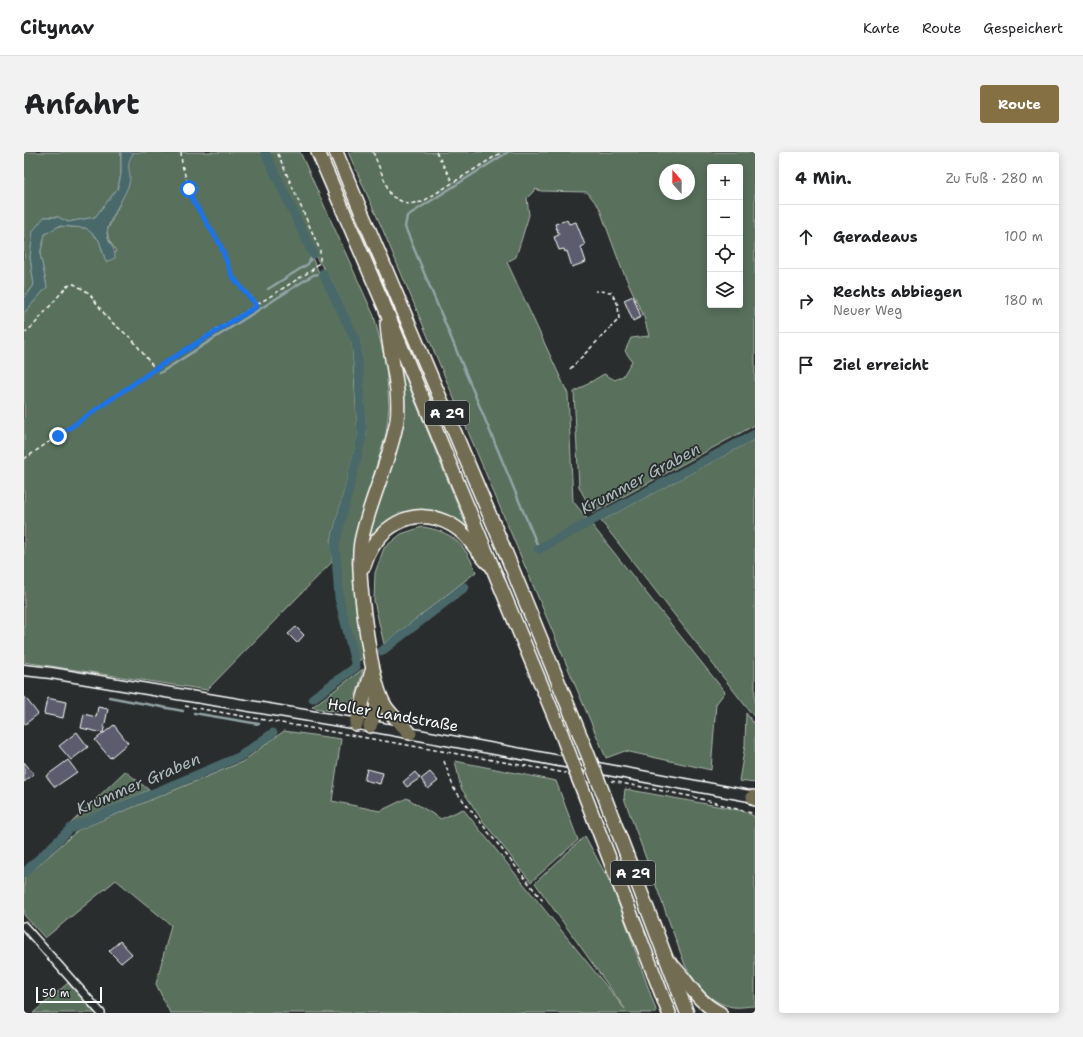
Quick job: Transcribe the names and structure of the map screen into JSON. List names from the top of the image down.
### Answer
{
  "streets": {
    "highway": ["A 29"],
    "main road": ["Holler Landstraße"]
  },
  "water": ["Krummer Graben"],
  "scale_bar": "50 m",
  "north": "top",
  "page": {
    "header": "Citynav",
    "nav": ["Karte", "Route", "Gespeichert"],
    "title": "Anfahrt",
    "buttons": "Route",
    "heading": ["4 Min.", "Zu Fuß · 280 m"],
    "map_buttons": ["+", "−"],
    "list": [
      ["Geradeaus", "100 m"],
      ["Rechts abbiegen", "Neuer Weg", "180 m"],
      "Ziel erreicht"
    ],
    "scale": "50 m"
  }
}
